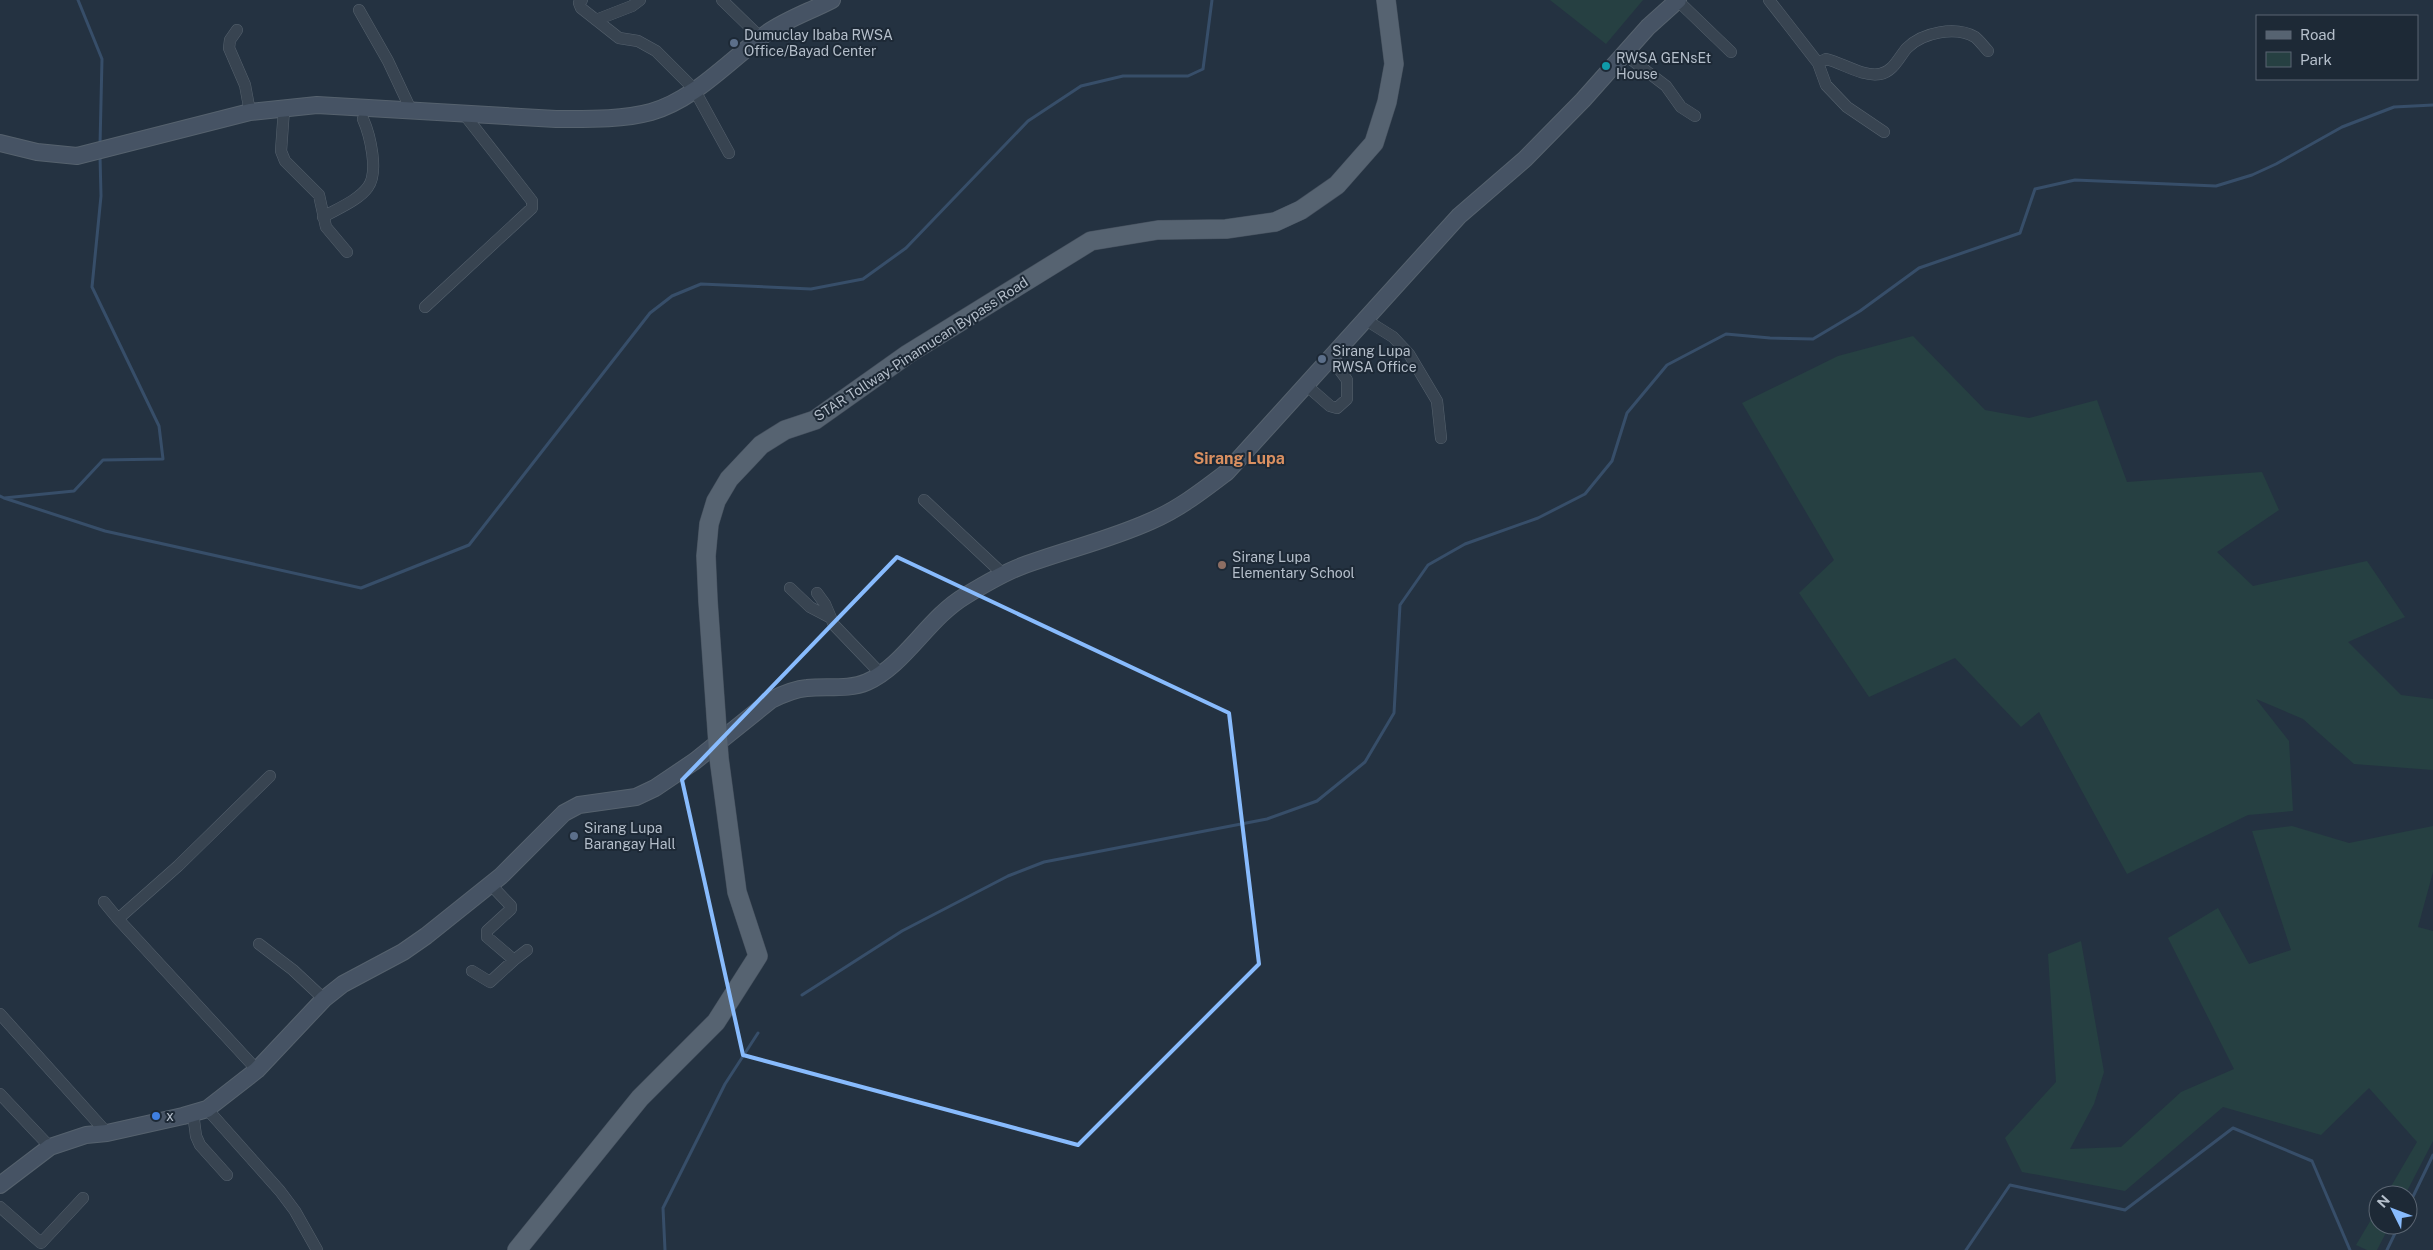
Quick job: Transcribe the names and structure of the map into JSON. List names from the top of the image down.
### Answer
{
  "streets": {
    "main road": ["STAR Tollway-Pinamucan Bypass Road"]
  },
  "districts": ["Sirang Lupa"],
  "places": [
    "Dumuclay Ibaba RWSA Office/Bayad Center",
    "RWSA GENsEt House",
    "Sirang Lupa RWSA Office",
    "Sirang Lupa Elementary School",
    "Sirang Lupa Barangay Hall",
    "x"
  ],
  "legend": ["Road", "Park"],
  "north": "top left"
}
